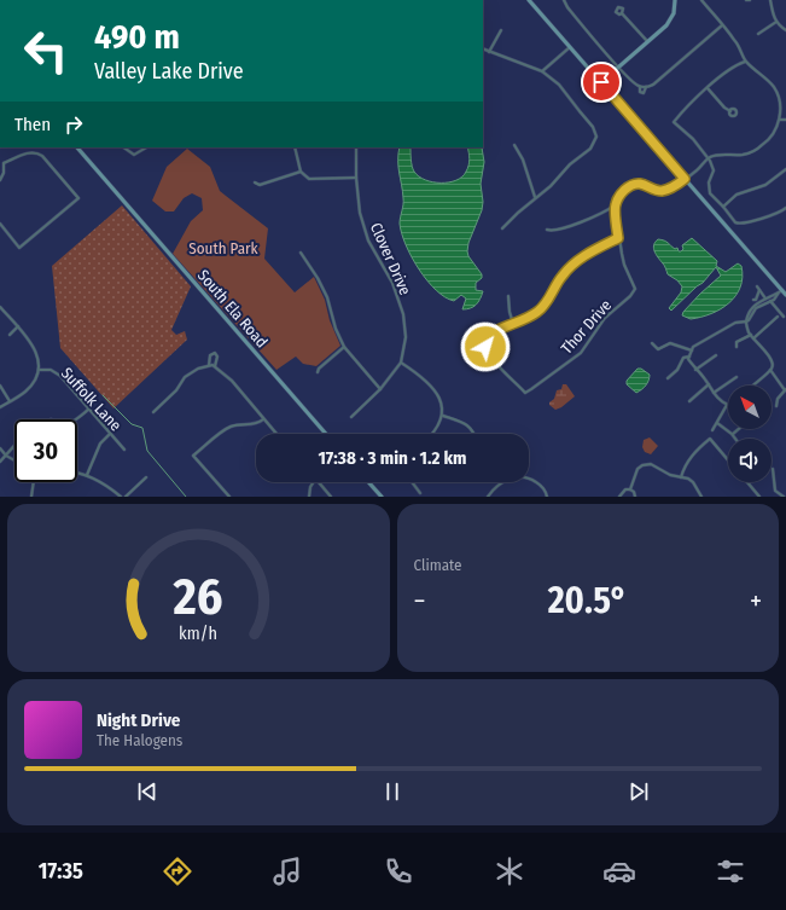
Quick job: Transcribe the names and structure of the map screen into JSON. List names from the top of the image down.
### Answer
{
  "streets": {
    "main road": ["South Ela Road"],
    "street": ["Clover Drive", "Thor Drive", "Suffolk Lane"]
  },
  "parks": ["South Park"],
  "north": "top left",
  "page": {
    "turn": ["490 m", "Valley Lake Drive"],
    "then": "Then",
    "limit": "30",
    "trip": "17:38 · 3 min · 1.2 km",
    "tile": "Climate",
    "heat": ["−", "20.5°", "+"],
    "song": ["Night Drive", "The Halogens"],
    "tabs": "17:35",
    "gauge": ["26", "km/h"]
  }
}
